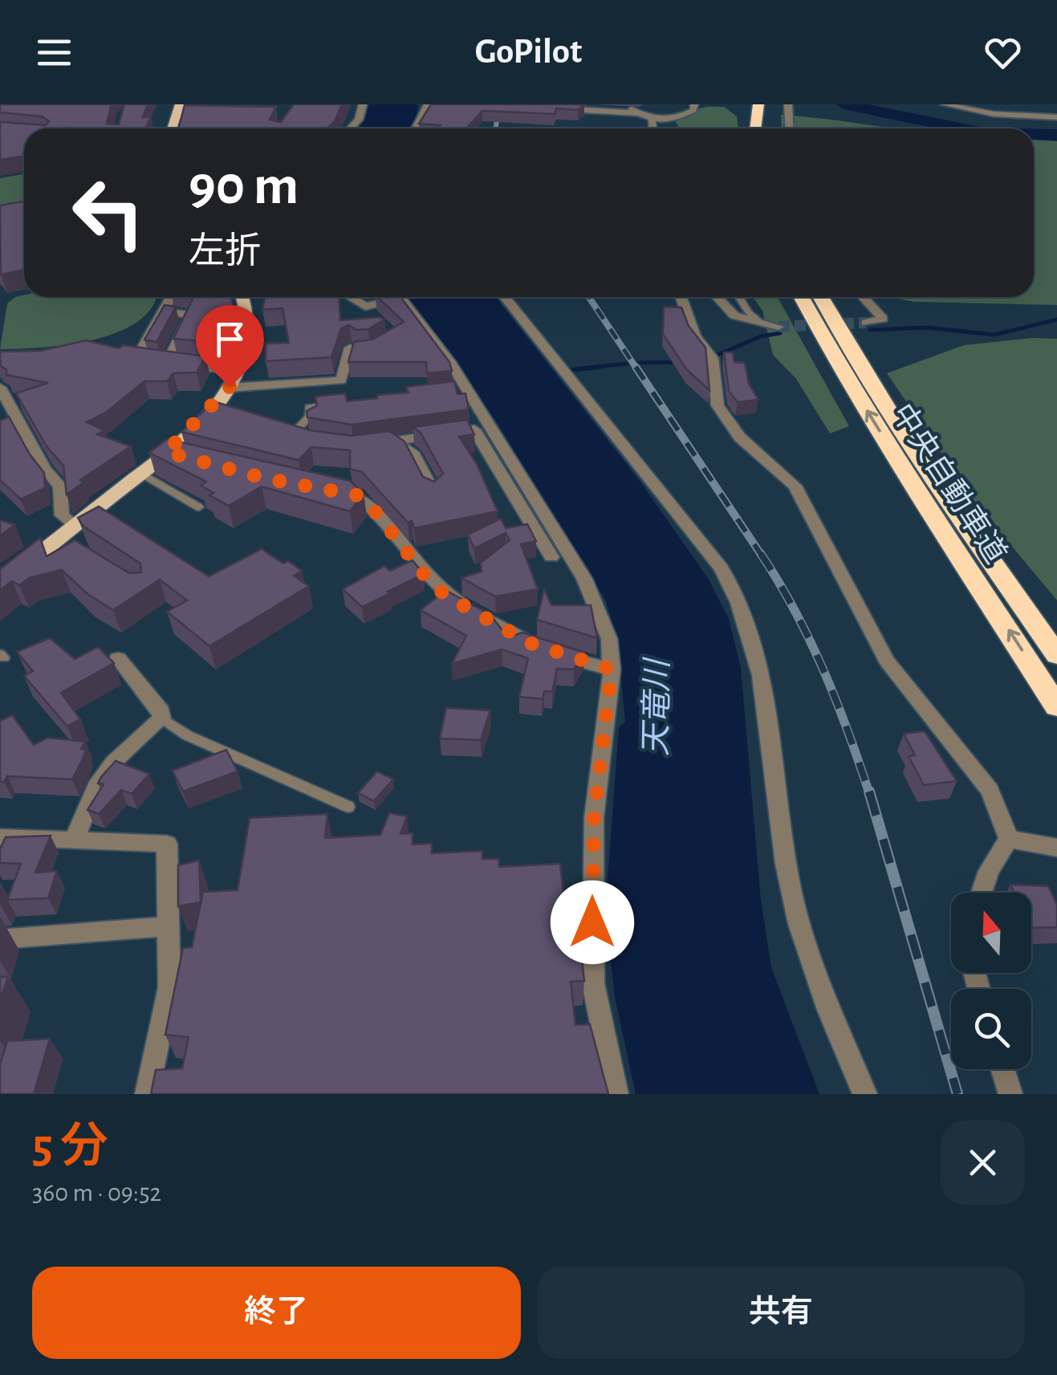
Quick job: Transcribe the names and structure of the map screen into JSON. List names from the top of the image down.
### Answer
{
  "streets": {
    "highway": ["中央自動車道"]
  },
  "water": ["天竜川"],
  "north": "top",
  "page": {
    "header": "GoPilot",
    "turn": ["90 m", "左折"],
    "heading": ["5 分", "360 m · 09:52"],
    "buttons": ["終了", "共有"]
  }
}
